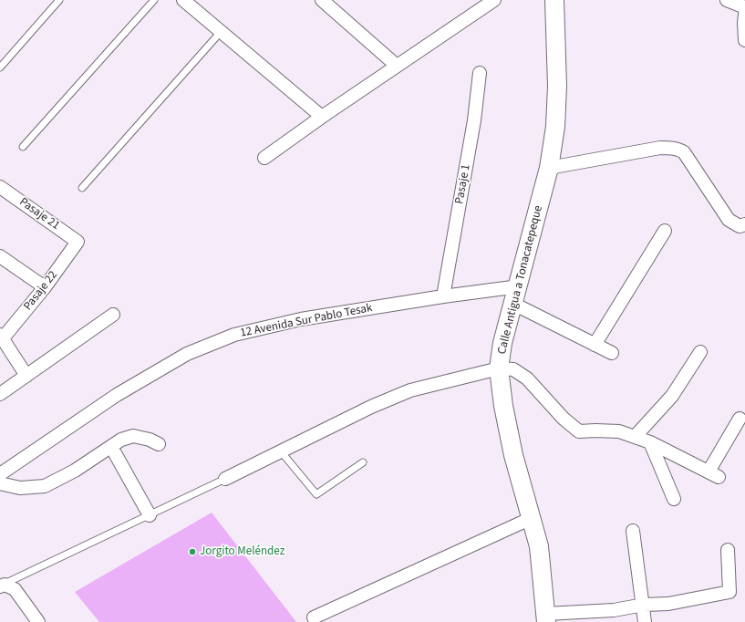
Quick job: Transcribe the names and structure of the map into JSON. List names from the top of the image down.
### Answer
{
  "streets": {
    "main road": ["Calle Antigua a Tonacatepeque"],
    "street": [
      "Pasaje 1",
      "Pasaje 21",
      "Pasaje 22",
      "12 Avenida Sur Pablo Tesak"
    ]
  },
  "crossings": [
    ["Pasaje 1", "12 Avenida Sur Pablo Tesak"],
    ["Pasaje 21", "Pasaje 22"],
    ["Calle Antigua a Tonacatepeque", "12 Avenida Sur Pablo Tesak"]
  ],
  "places": ["Jorgito Meléndez"]
}
